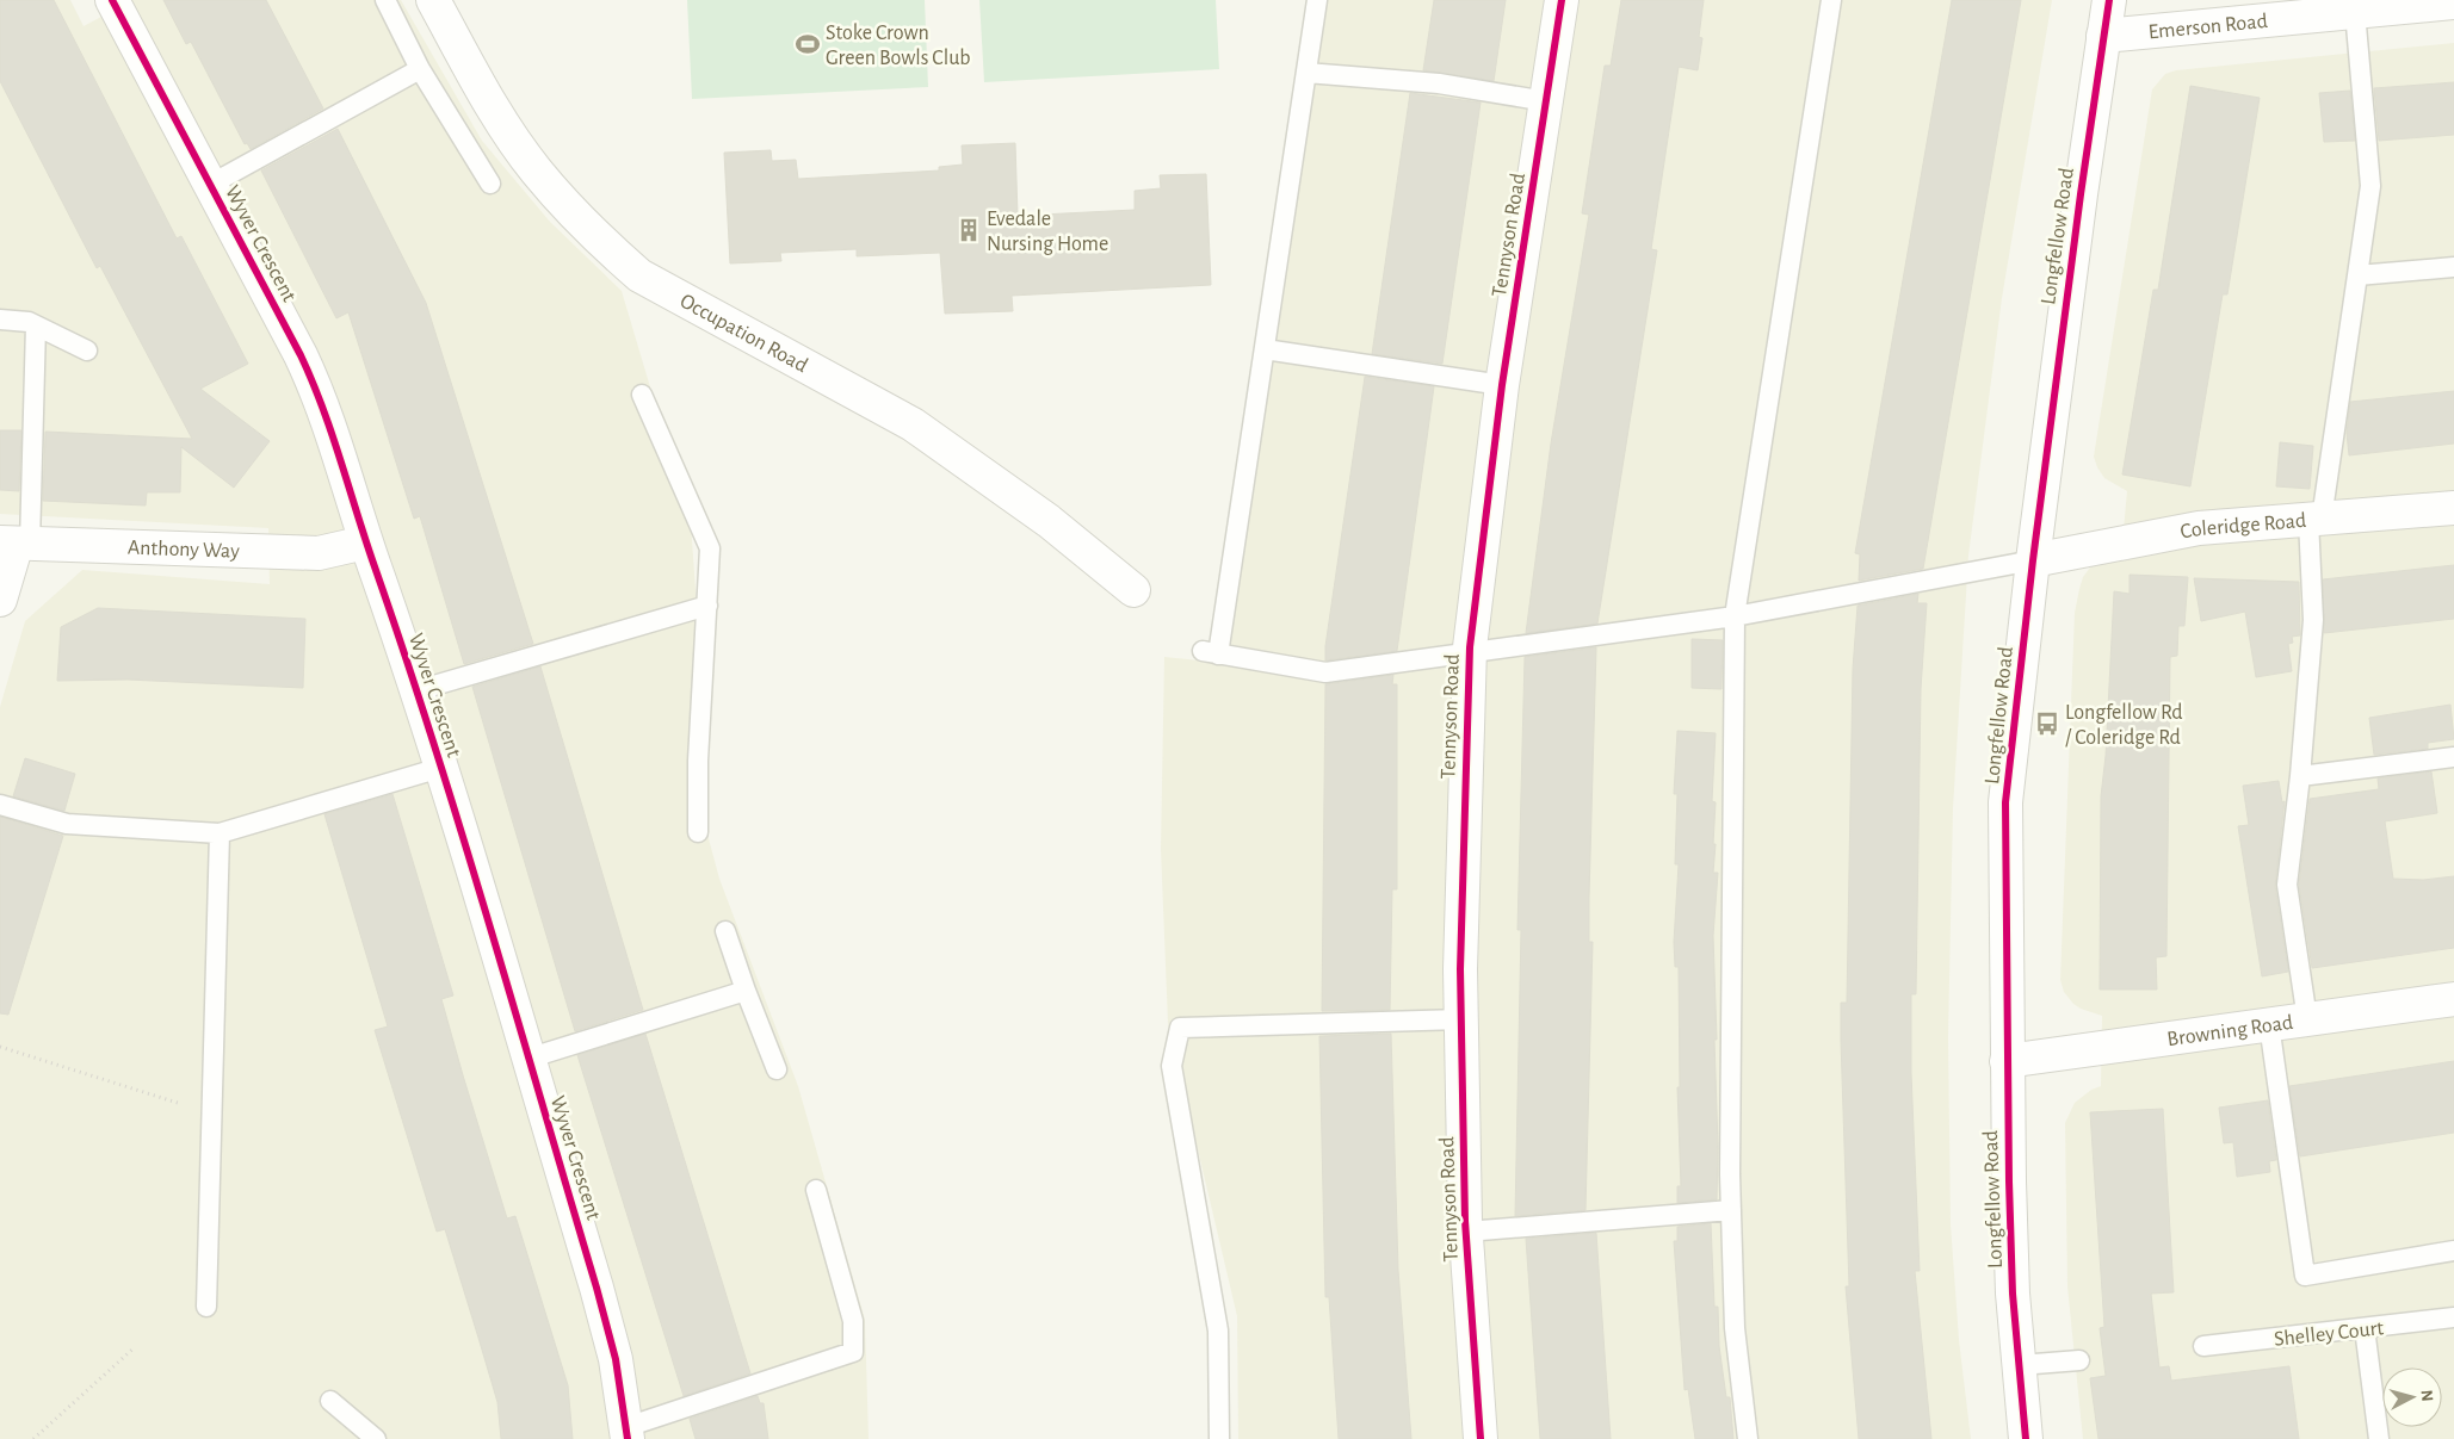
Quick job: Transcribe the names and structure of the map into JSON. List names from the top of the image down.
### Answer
{
  "streets": {
    "street": [
      "Emerson Road",
      "Tennyson Road",
      "Longfellow Road",
      "Wyver Crescent",
      "Occupation Road",
      "Coleridge Road",
      "Anthony Way",
      "Browning Road"
    ],
    "lane": ["Shelley Court"]
  },
  "crossings": [
    ["Emerson Road", "Longfellow Road"],
    ["Longfellow Road", "Coleridge Road"],
    ["Longfellow Road", "Browning Road"],
    ["Wyver Crescent", "Anthony Way"]
  ],
  "places": {
    "sports": ["Stoke Crown Green Bowls Club"],
    "building": ["Evedale Nursing Home"],
    "bus stop": ["Longfellow Rd / Coleridge Rd"]
  },
  "north": "right"
}
